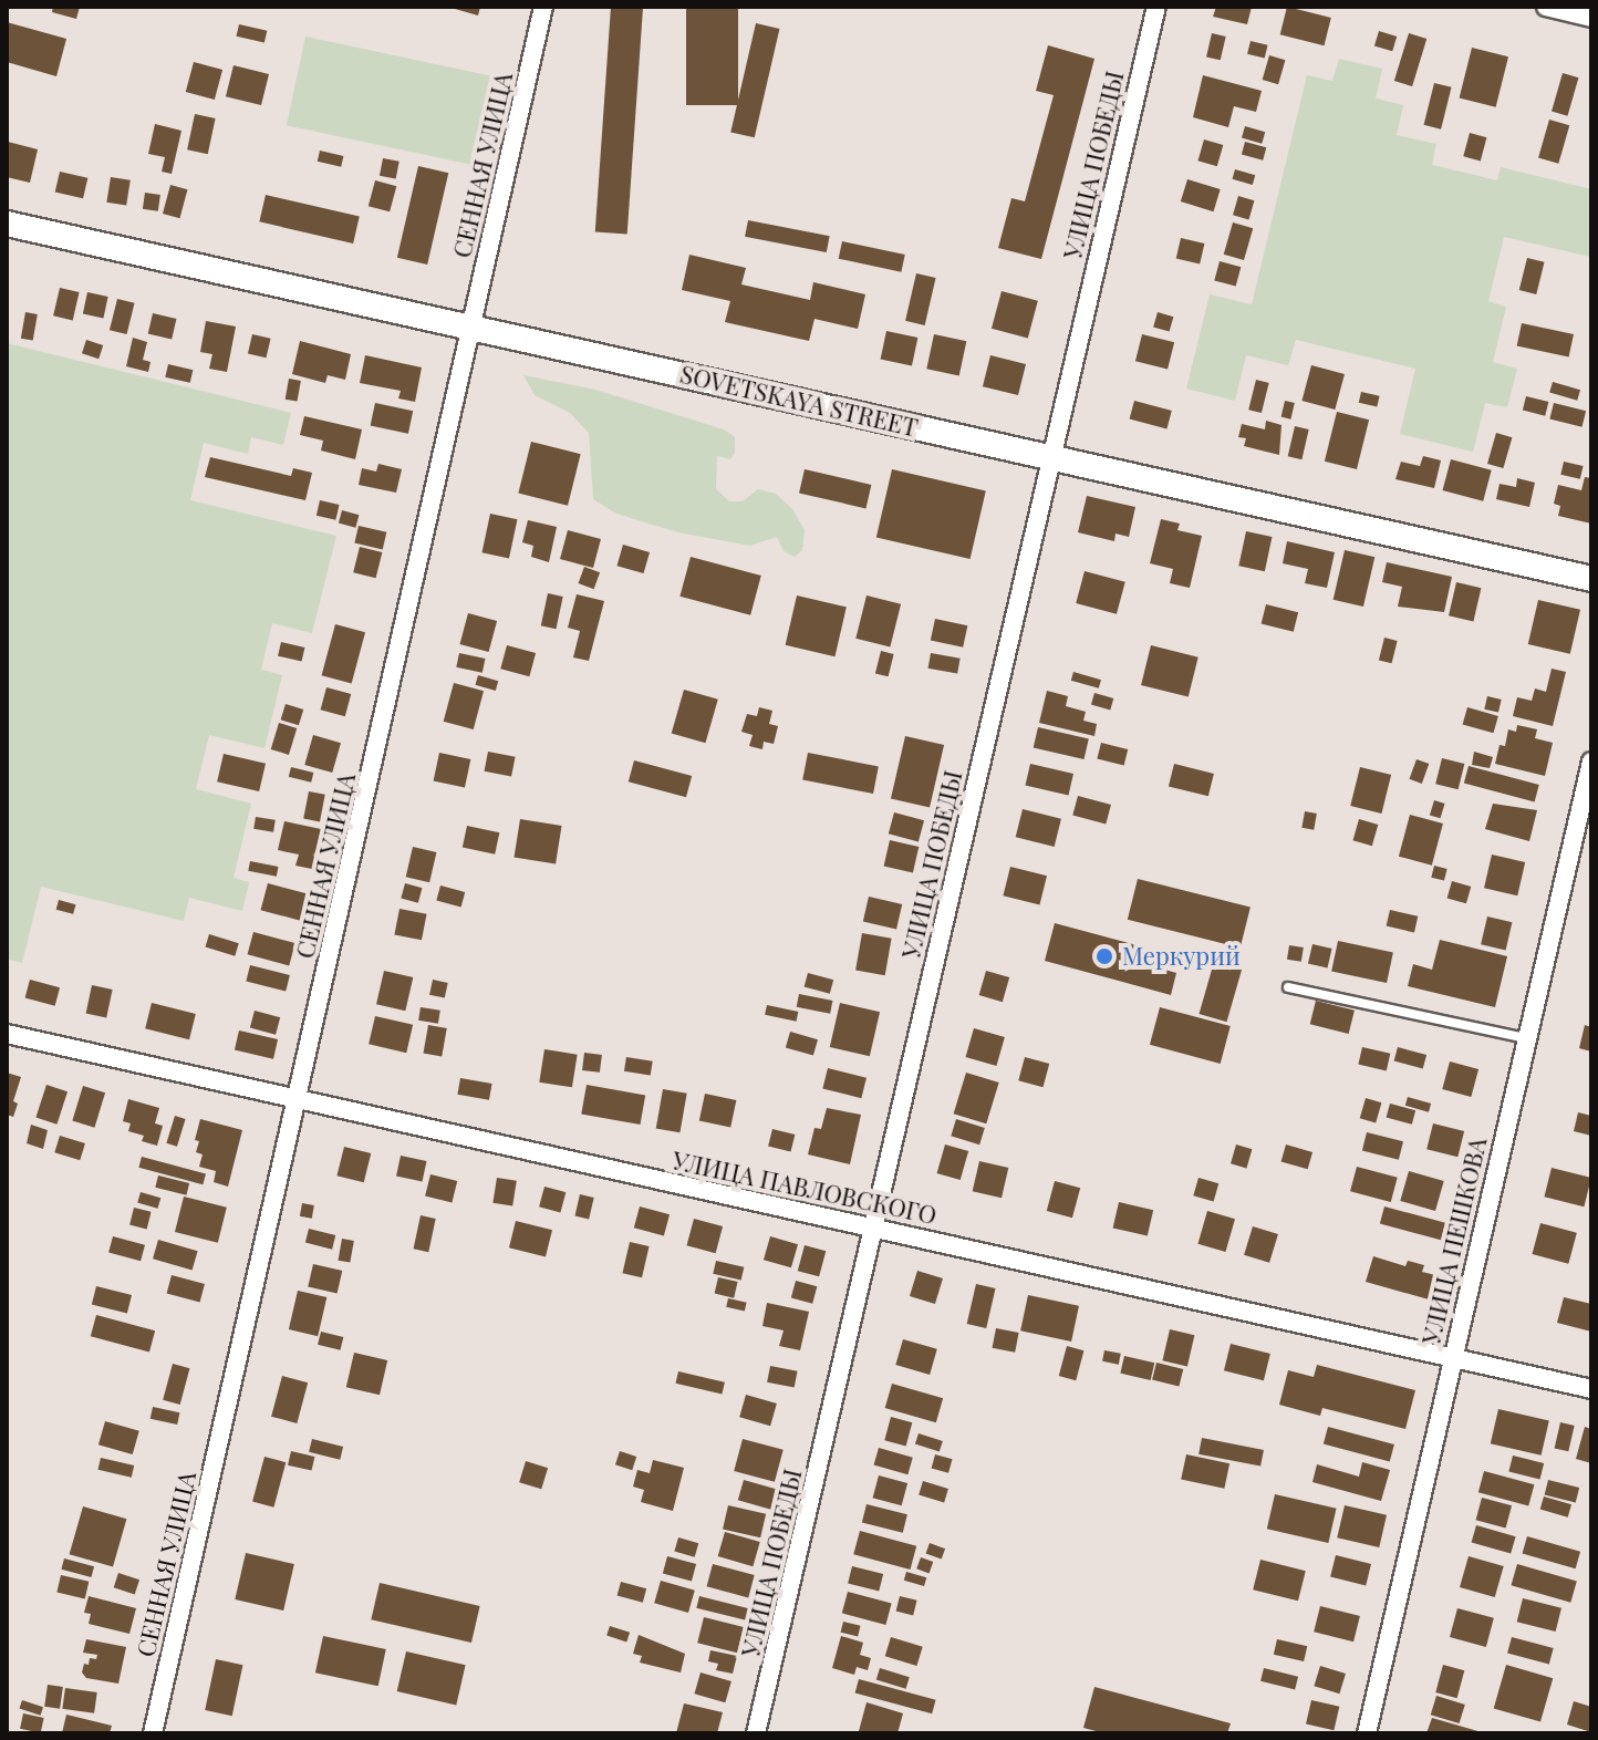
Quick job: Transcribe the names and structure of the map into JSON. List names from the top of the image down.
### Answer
{
  "streets": {
    "street": [
      "СЕННАЯ УЛИЦА",
      "УЛИЦА ПОБЕДЫ",
      "SOVETSKAYA STREET",
      "УЛИЦА ПАВЛОВСКОГО",
      "УЛИЦА ПЕШКОВА"
    ]
  },
  "crossings": [
    ["СЕННАЯ УЛИЦА", "SOVETSKAYA STREET"],
    ["СЕННАЯ УЛИЦА", "УЛИЦА ПАВЛОВСКОГО"],
    ["УЛИЦА ПОБЕДЫ", "SOVETSKAYA STREET"],
    ["УЛИЦА ПОБЕДЫ", "УЛИЦА ПАВЛОВСКОГО"],
    ["УЛИЦА ПАВЛОВСКОГО", "УЛИЦА ПЕШКОВА"]
  ],
  "places": ["Меркурий"]
}
